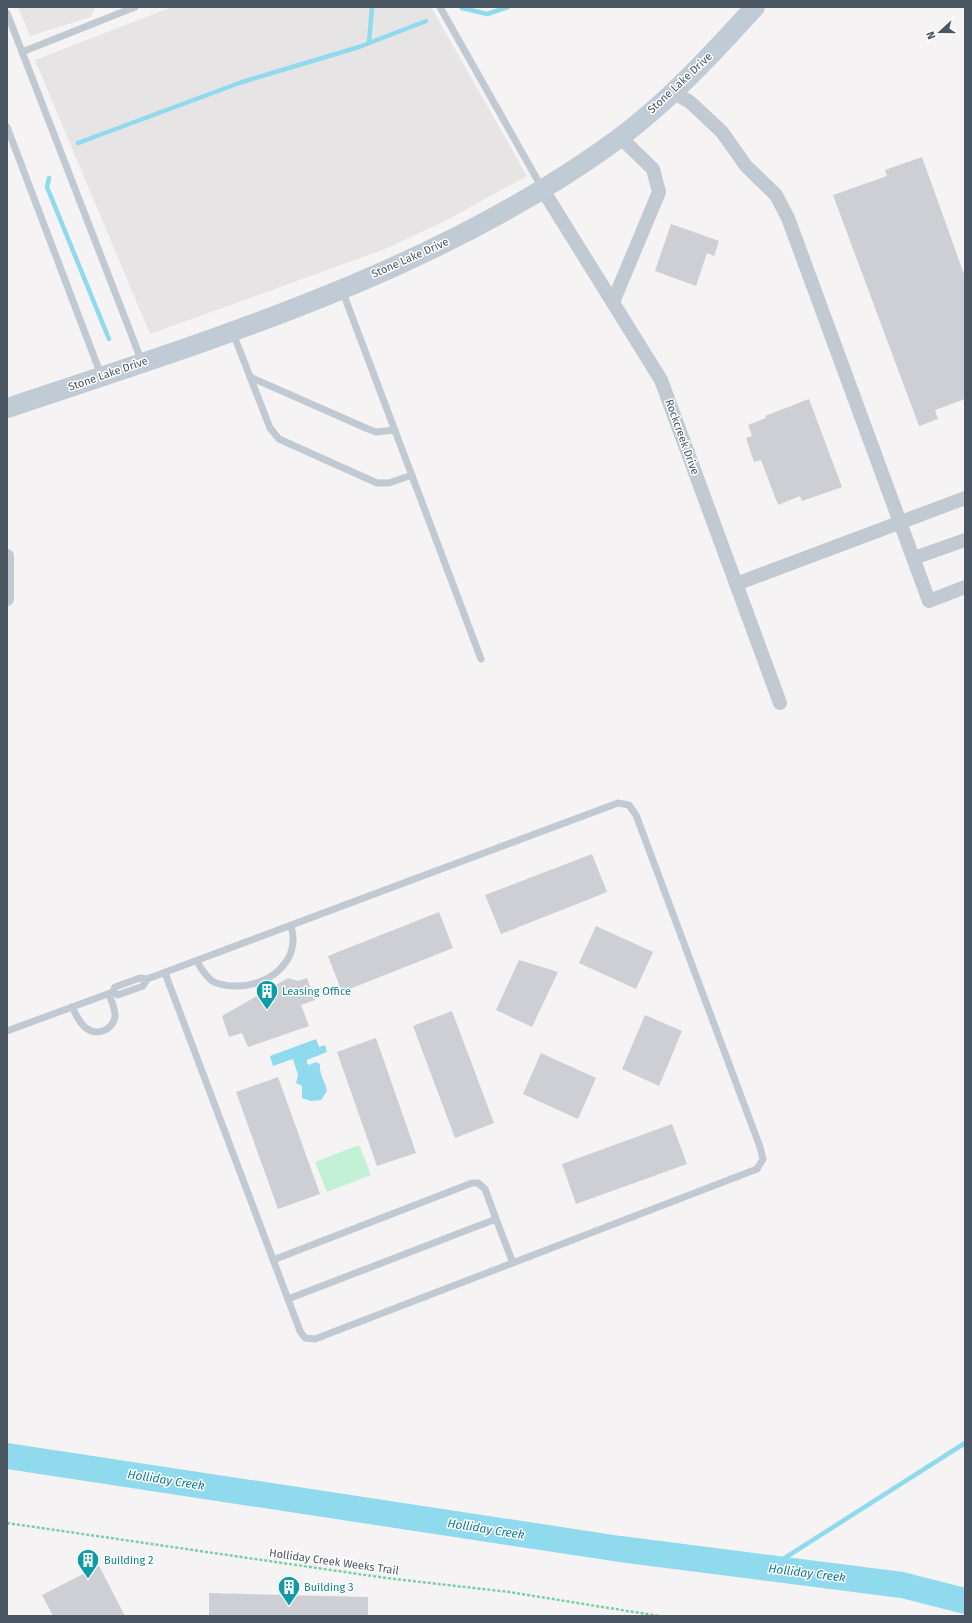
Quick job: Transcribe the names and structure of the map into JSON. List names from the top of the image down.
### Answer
{
  "streets": {
    "street": ["Stone Lake Drive", "Rockcreek Drive"],
    "path": ["Holliday Creek Weeks Trail"]
  },
  "crossings": [
    ["Stone Lake Drive", "Rockcreek Drive"]
  ],
  "water": ["Holliday Creek"],
  "places": {
    "building": ["Leasing Office", "Building 2", "Building 3"]
  },
  "north": "left"
}
